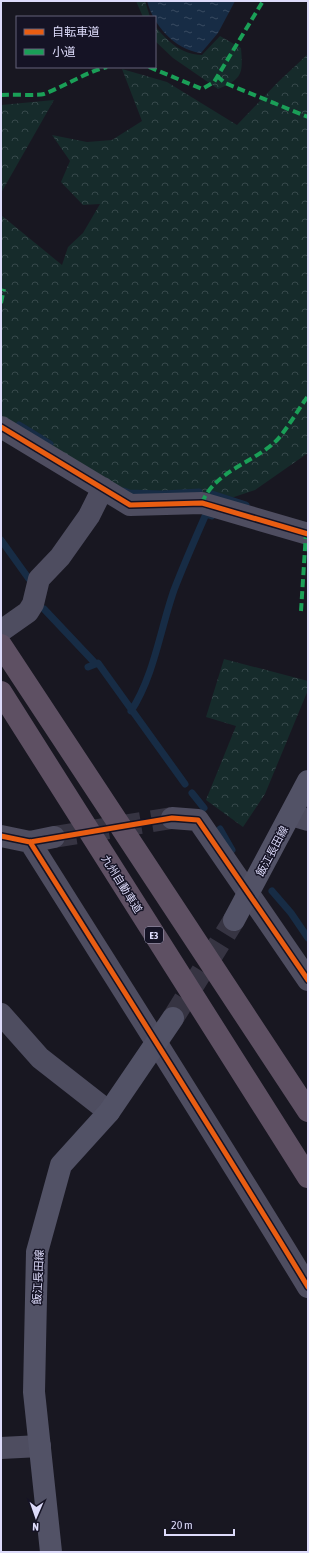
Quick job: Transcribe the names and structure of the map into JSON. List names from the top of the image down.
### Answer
{
  "streets": {
    "highway": ["九州自動車道", "E3"],
    "main road": ["飯江長田線"]
  },
  "legend": ["自転車道", "小道"],
  "scale_bar": "20 m",
  "north": "bottom"
}
